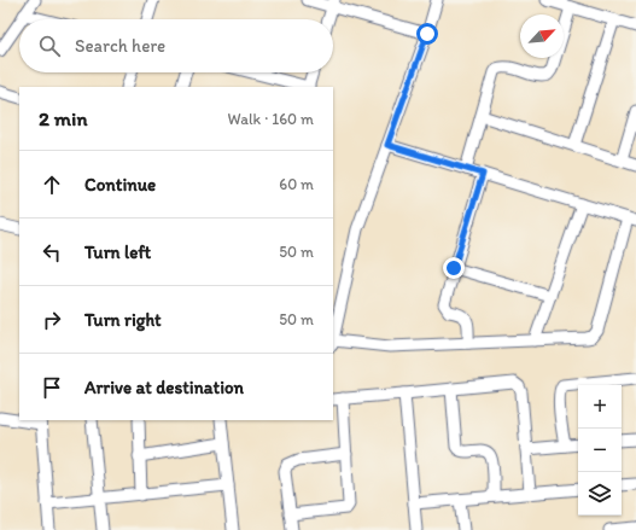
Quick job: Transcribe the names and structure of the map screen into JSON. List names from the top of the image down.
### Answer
{
  "north": "top right",
  "page": {
    "search": "Search here",
    "heading": ["2 min", "Walk · 160 m"],
    "list": [
      ["Continue", "60 m"],
      ["Turn left", "50 m"],
      ["Turn right", "50 m"],
      "Arrive at destination"
    ],
    "map_buttons": ["+", "−"]
  }
}
